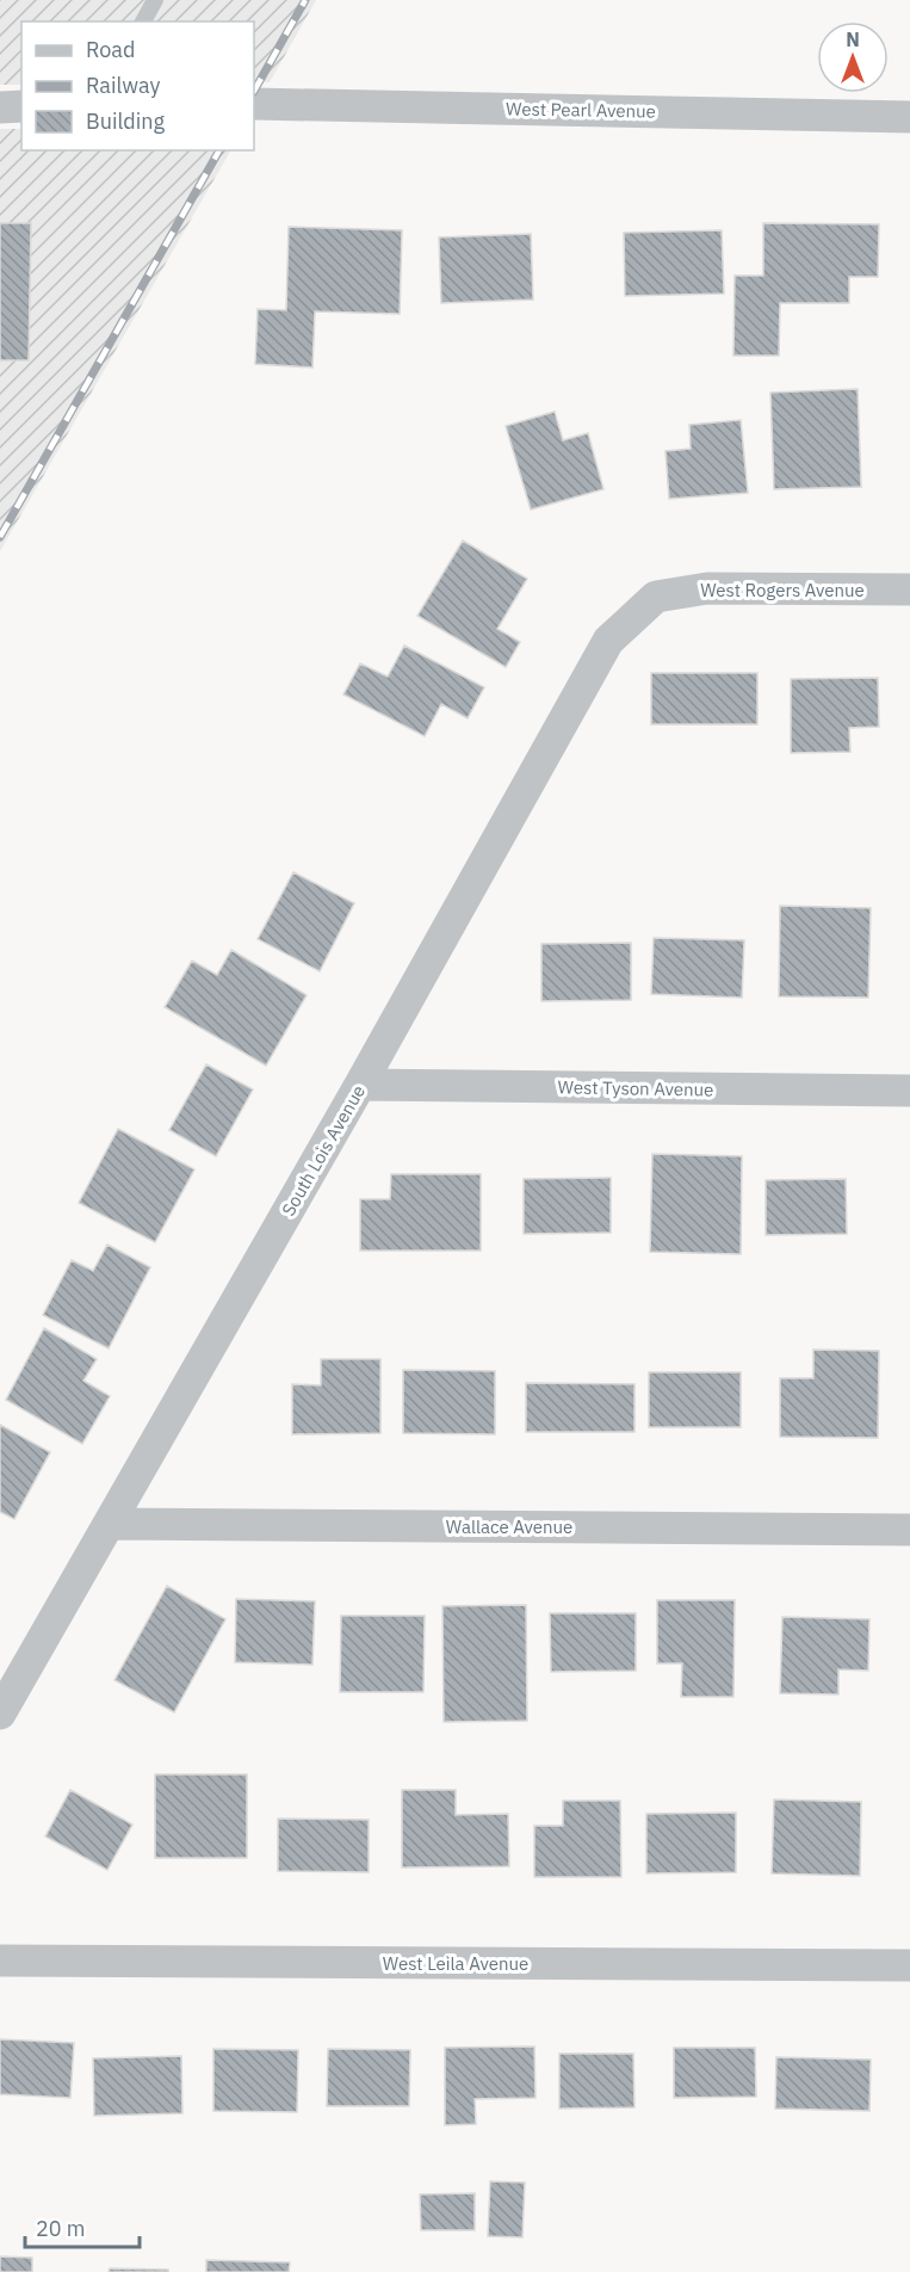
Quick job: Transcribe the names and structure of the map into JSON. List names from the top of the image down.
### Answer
{
  "streets": {
    "street": [
      "West Pearl Avenue",
      "West Rogers Avenue",
      "West Tyson Avenue",
      "South Lois Avenue",
      "Wallace Avenue",
      "West Leila Avenue"
    ]
  },
  "crossings": [
    ["West Rogers Avenue", "South Lois Avenue"],
    ["West Tyson Avenue", "South Lois Avenue"],
    ["South Lois Avenue", "Wallace Avenue"]
  ],
  "legend": ["Road", "Railway", "Building"],
  "scale_bar": "20 m",
  "north": "top"
}
